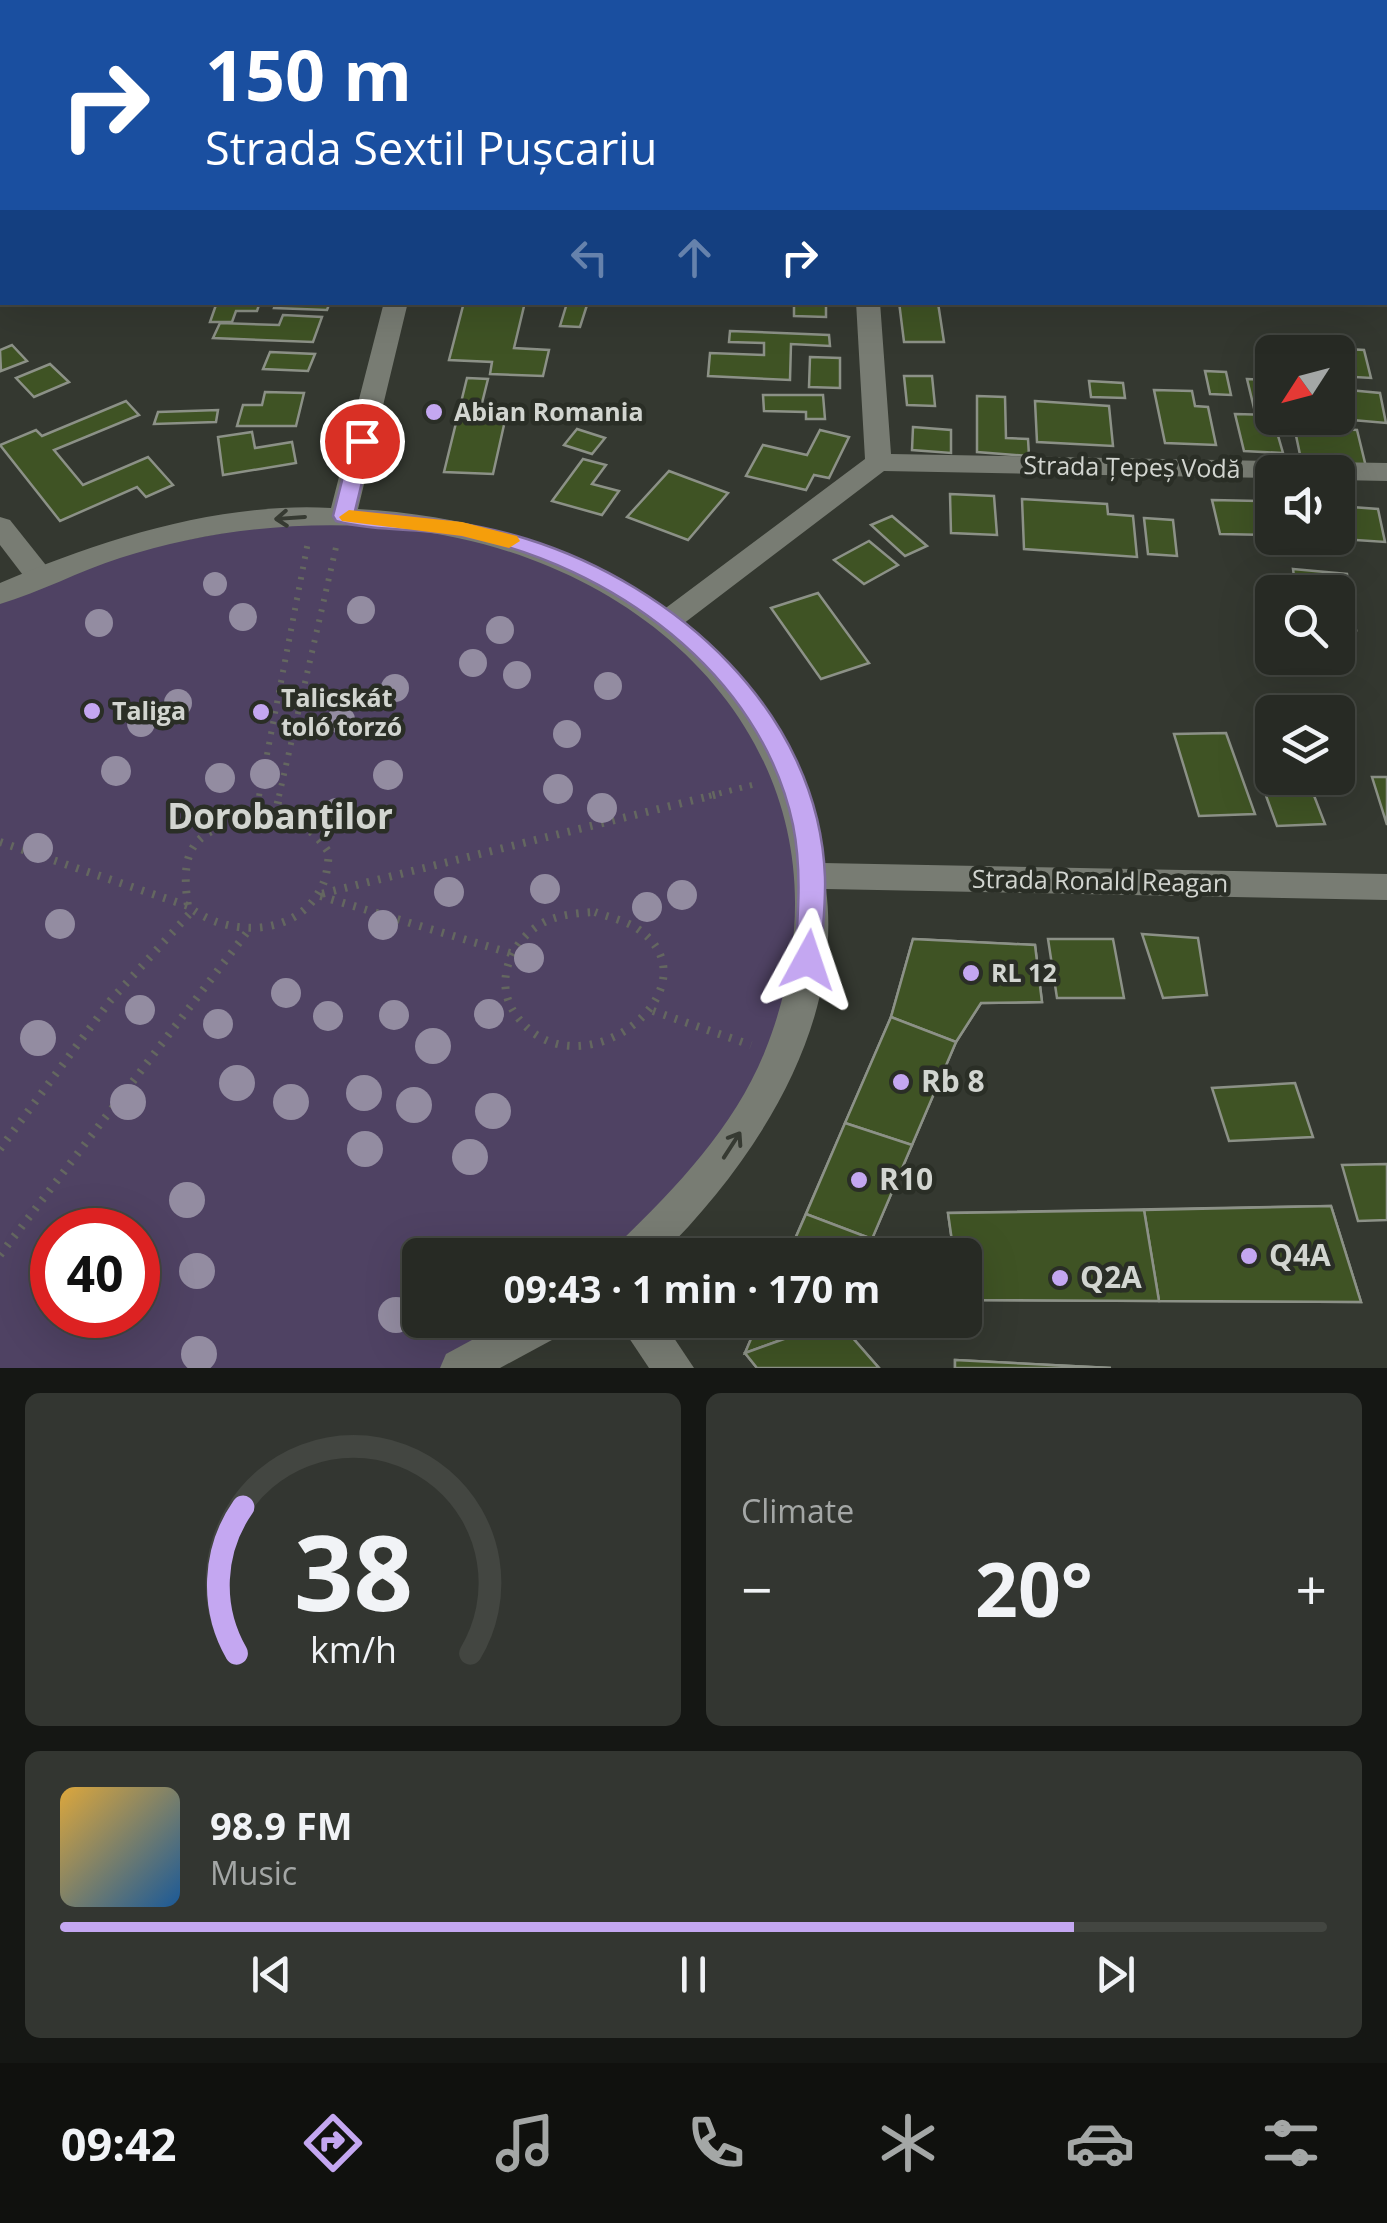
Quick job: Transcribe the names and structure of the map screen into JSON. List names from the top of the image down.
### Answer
{
  "streets": {
    "street": ["Strada Țepeș Vodă", "Strada Ronald Reagan"]
  },
  "districts": ["Dorobanților"],
  "places": [
    "Abian Romania",
    "Taliga",
    "Talicskát toló torzó",
    "RL 12",
    "Rb 8",
    "R10",
    "Q4A",
    "Q2A"
  ],
  "north": "bottom left",
  "page": {
    "turn": ["150 m", "Strada Sextil Pușcariu"],
    "limit": "40",
    "trip": "09:43 · 1 min · 170 m",
    "tile": "Climate",
    "heat": ["−", "20°", "+"],
    "song": ["98.9 FM", "Music"],
    "tabs": "09:42",
    "gauge": ["38", "km/h"]
  }
}
